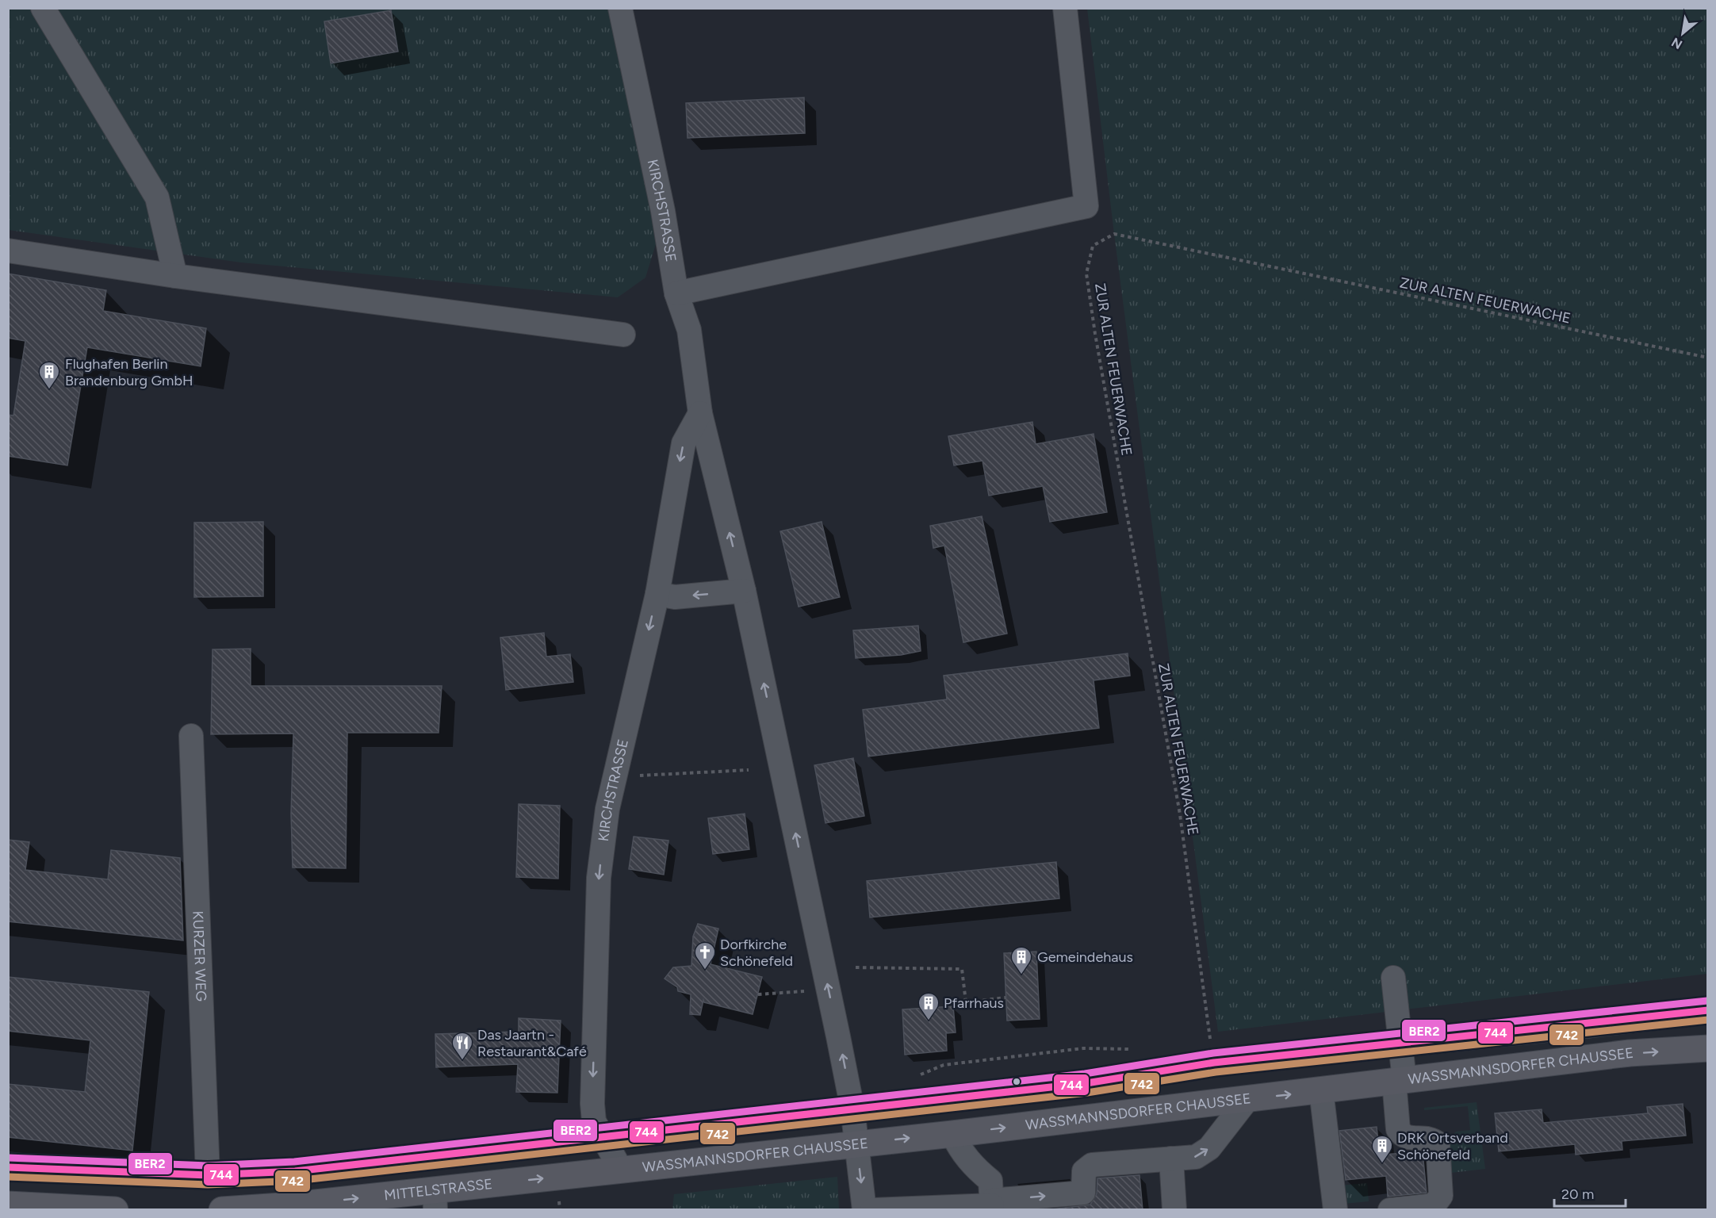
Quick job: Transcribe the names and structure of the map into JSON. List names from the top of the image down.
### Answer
{
  "streets": {
    "main road": ["WASSMANNSDORFER CHAUSSEE", "MITTELSTRASSE"],
    "street": ["KIRCHSTRASSE", "KURZER WEG"],
    "path": ["ZUR ALTEN FEUERWACHE"]
  },
  "crossings": [
    ["KIRCHSTRASSE", "WASSMANNSDORFER CHAUSSEE"],
    ["WASSMANNSDORFER CHAUSSEE", "MITTELSTRASSE"]
  ],
  "places": {
    "building": [
      "Flughafen Berlin Brandenburg GmbH",
      "Gemeindehaus",
      "Pfarrhaus",
      "DRK Ortsverband Schönefeld"
    ],
    "church": ["Dorfkirche Schönefeld"],
    "restaurant": ["Das Jaartn - Restaurant&Café"]
  },
  "lines": ["transit line BER2", "transit line 744", "transit line 742"],
  "scale_bar": "20 m",
  "north": "bottom left"
}
